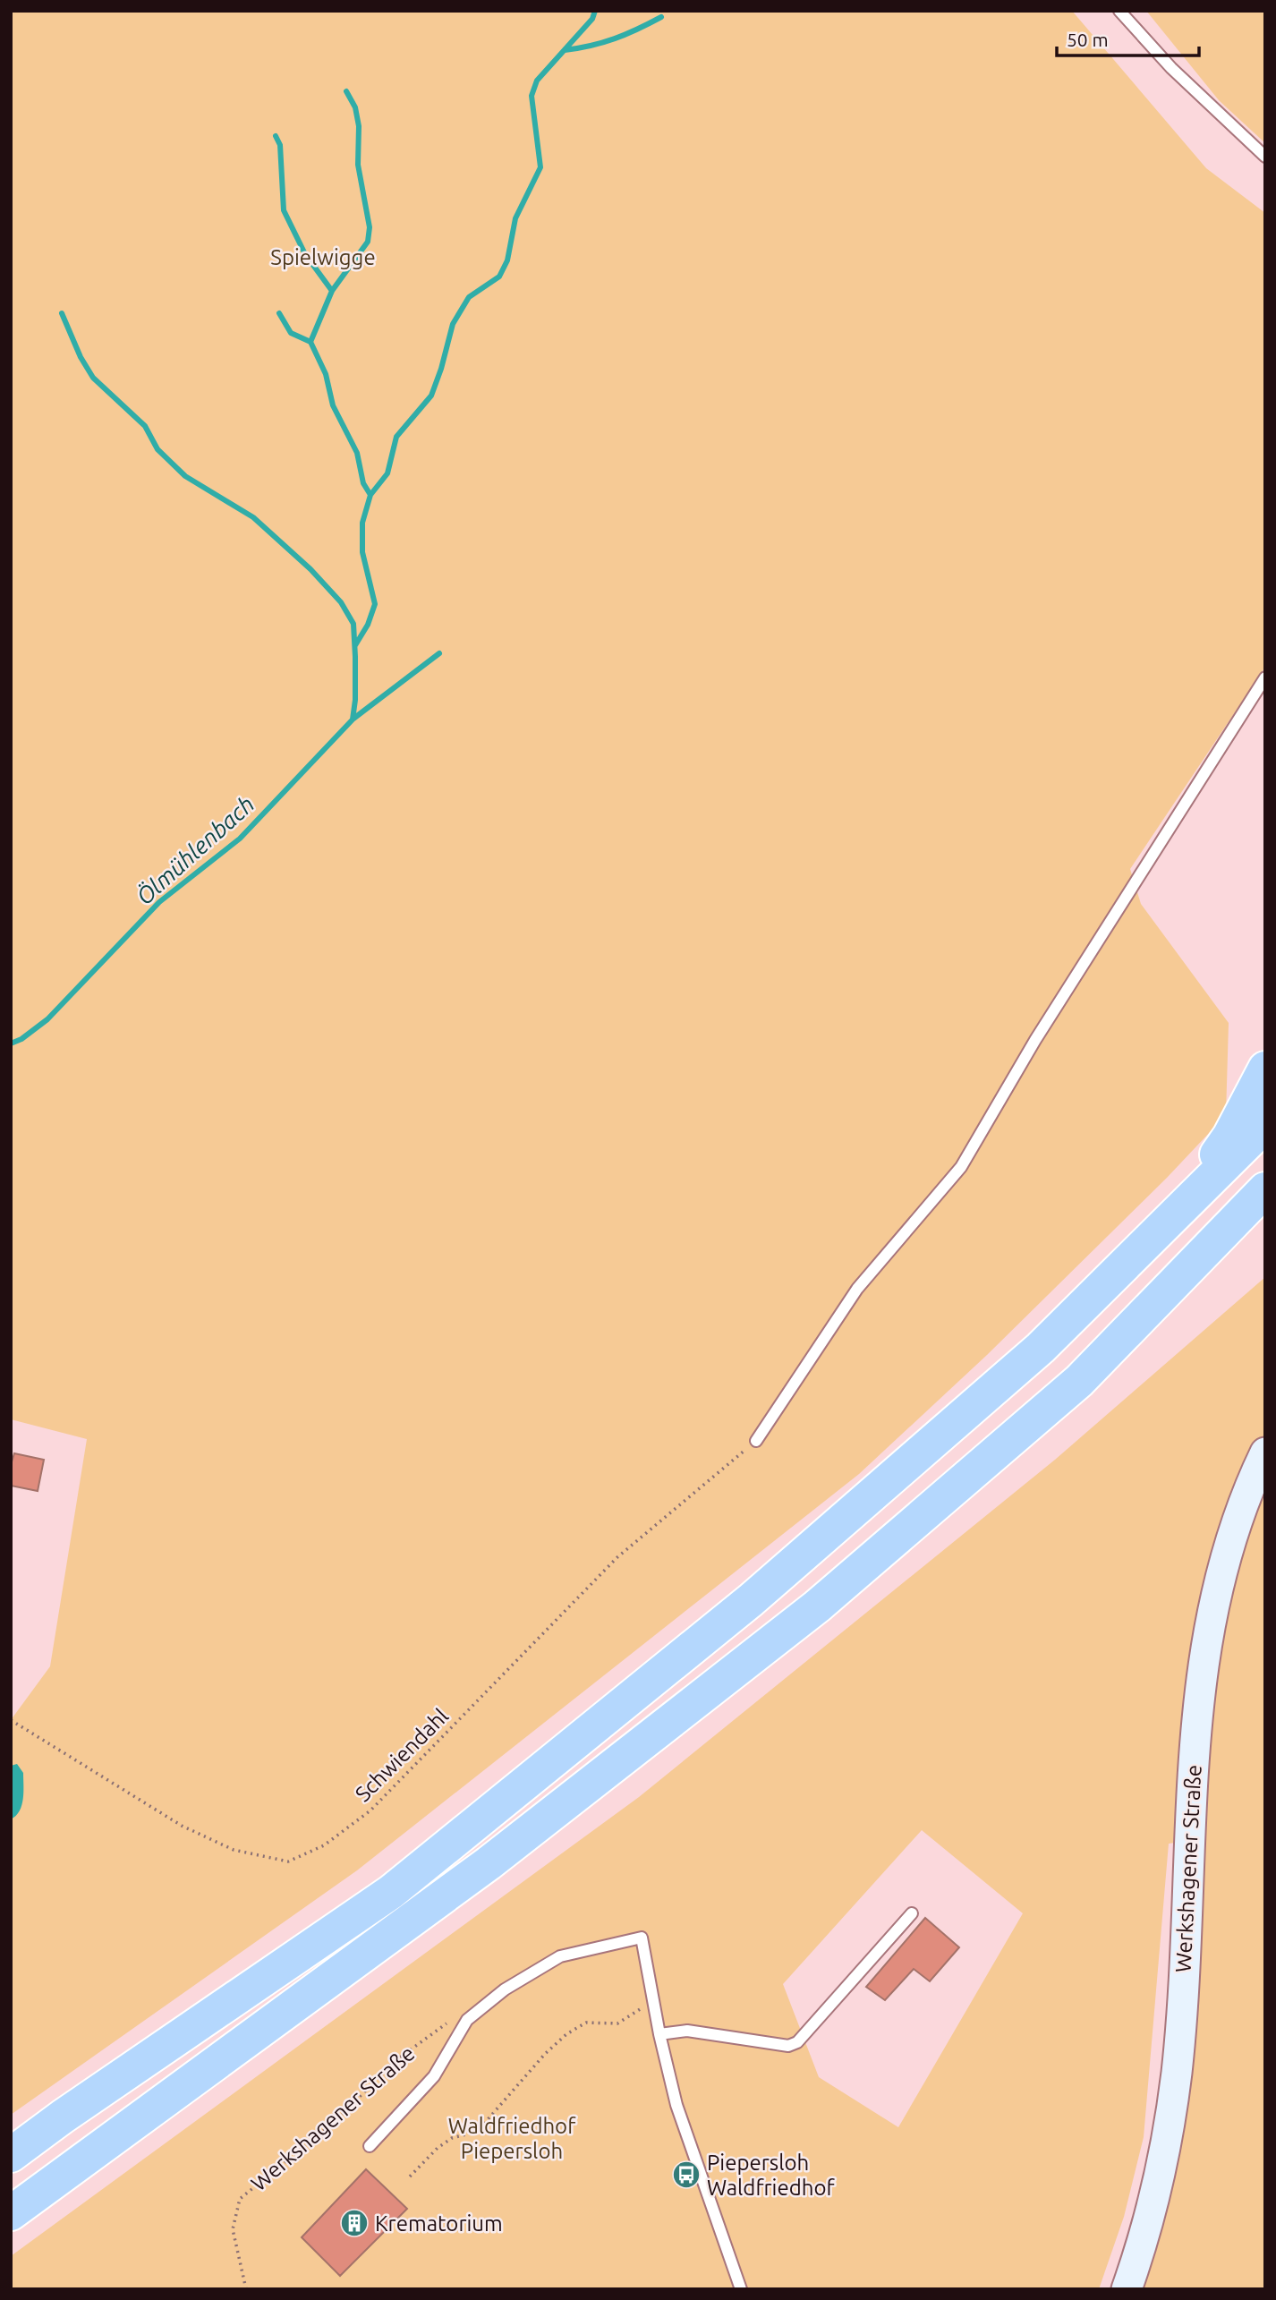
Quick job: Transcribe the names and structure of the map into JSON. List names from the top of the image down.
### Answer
{
  "streets": {
    "main road": ["Werkshagener Straße"],
    "path": ["Schwiendahl"]
  },
  "water": ["Ölmühlenbach"],
  "parks": ["Spielwigge", "Waldfriedhof Piepersloh"],
  "places": {
    "bus stop": ["Piepersloh Waldfriedhof"],
    "building": ["Krematorium"]
  },
  "scale_bar": "50 m"
}
